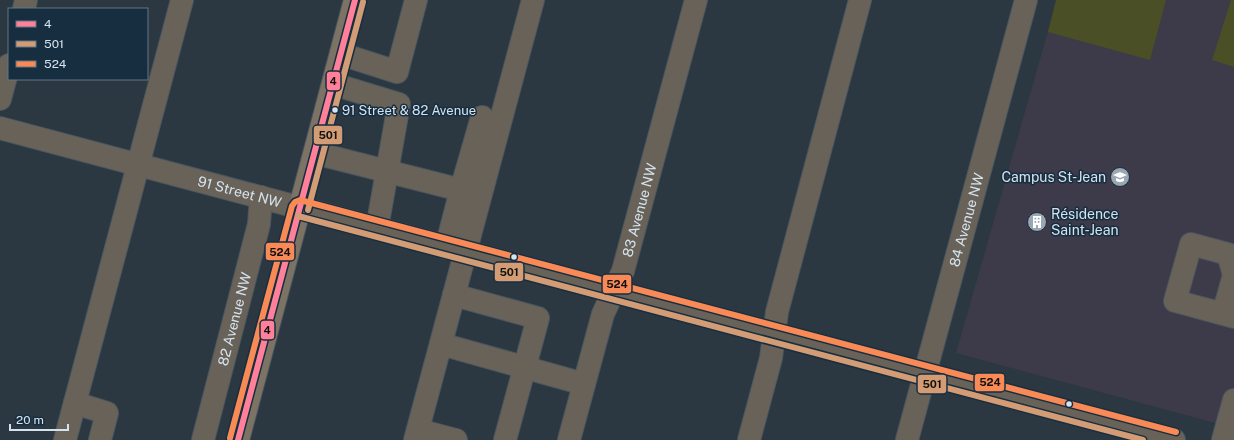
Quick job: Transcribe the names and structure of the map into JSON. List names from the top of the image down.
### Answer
{
  "streets": {
    "street": [
      "91 Street NW",
      "83 Avenue NW",
      "84 Avenue NW",
      "82 Avenue NW"
    ]
  },
  "crossings": [
    ["91 Street NW", "83 Avenue NW"],
    ["91 Street NW", "84 Avenue NW"],
    ["91 Street NW", "82 Avenue NW"]
  ],
  "places": {
    "other": ["91 Street & 82 Avenue"],
    "school or university": ["Campus St-Jean"],
    "building": ["Résidence Saint-Jean"]
  },
  "lines": ["transit line 4", "transit line 501", "transit line 524"],
  "legend": ["4", "501", "524"],
  "scale_bar": "20 m"
}
